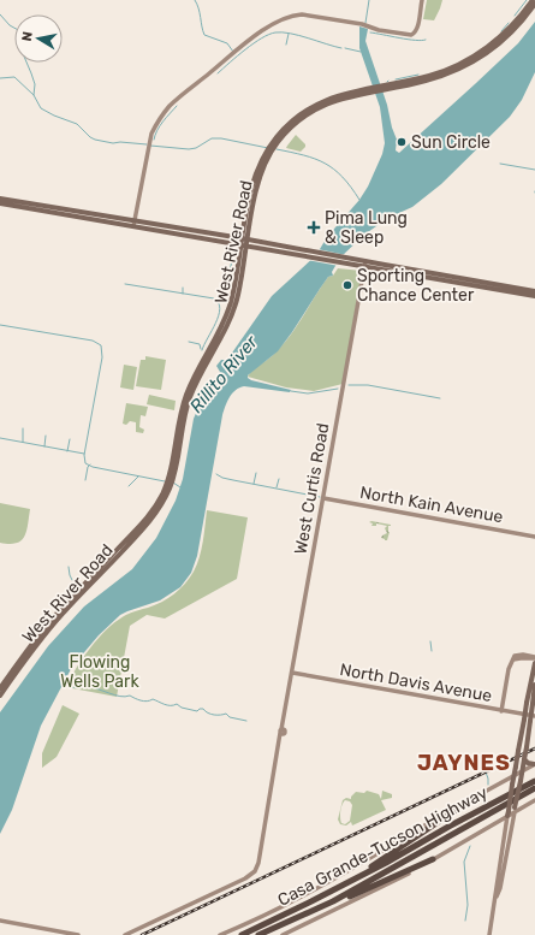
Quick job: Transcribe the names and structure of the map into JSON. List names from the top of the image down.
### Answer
{
  "streets": {
    "highway": ["Casa Grande-Tucson Highway"],
    "main road": ["West River Road"],
    "street": ["West Curtis Road", "North Kain Avenue", "North Davis Avenue"]
  },
  "crossings": [
    ["West Curtis Road", "North Kain Avenue"],
    ["West Curtis Road", "North Davis Avenue"]
  ],
  "districts": ["JAYNES"],
  "water": ["Rillito River"],
  "parks": ["Flowing Wells Park"],
  "places": {
    "other": ["Sun Circle", "Sporting Chance Center"],
    "health": ["Pima Lung & Sleep"]
  },
  "north": "left"
}
